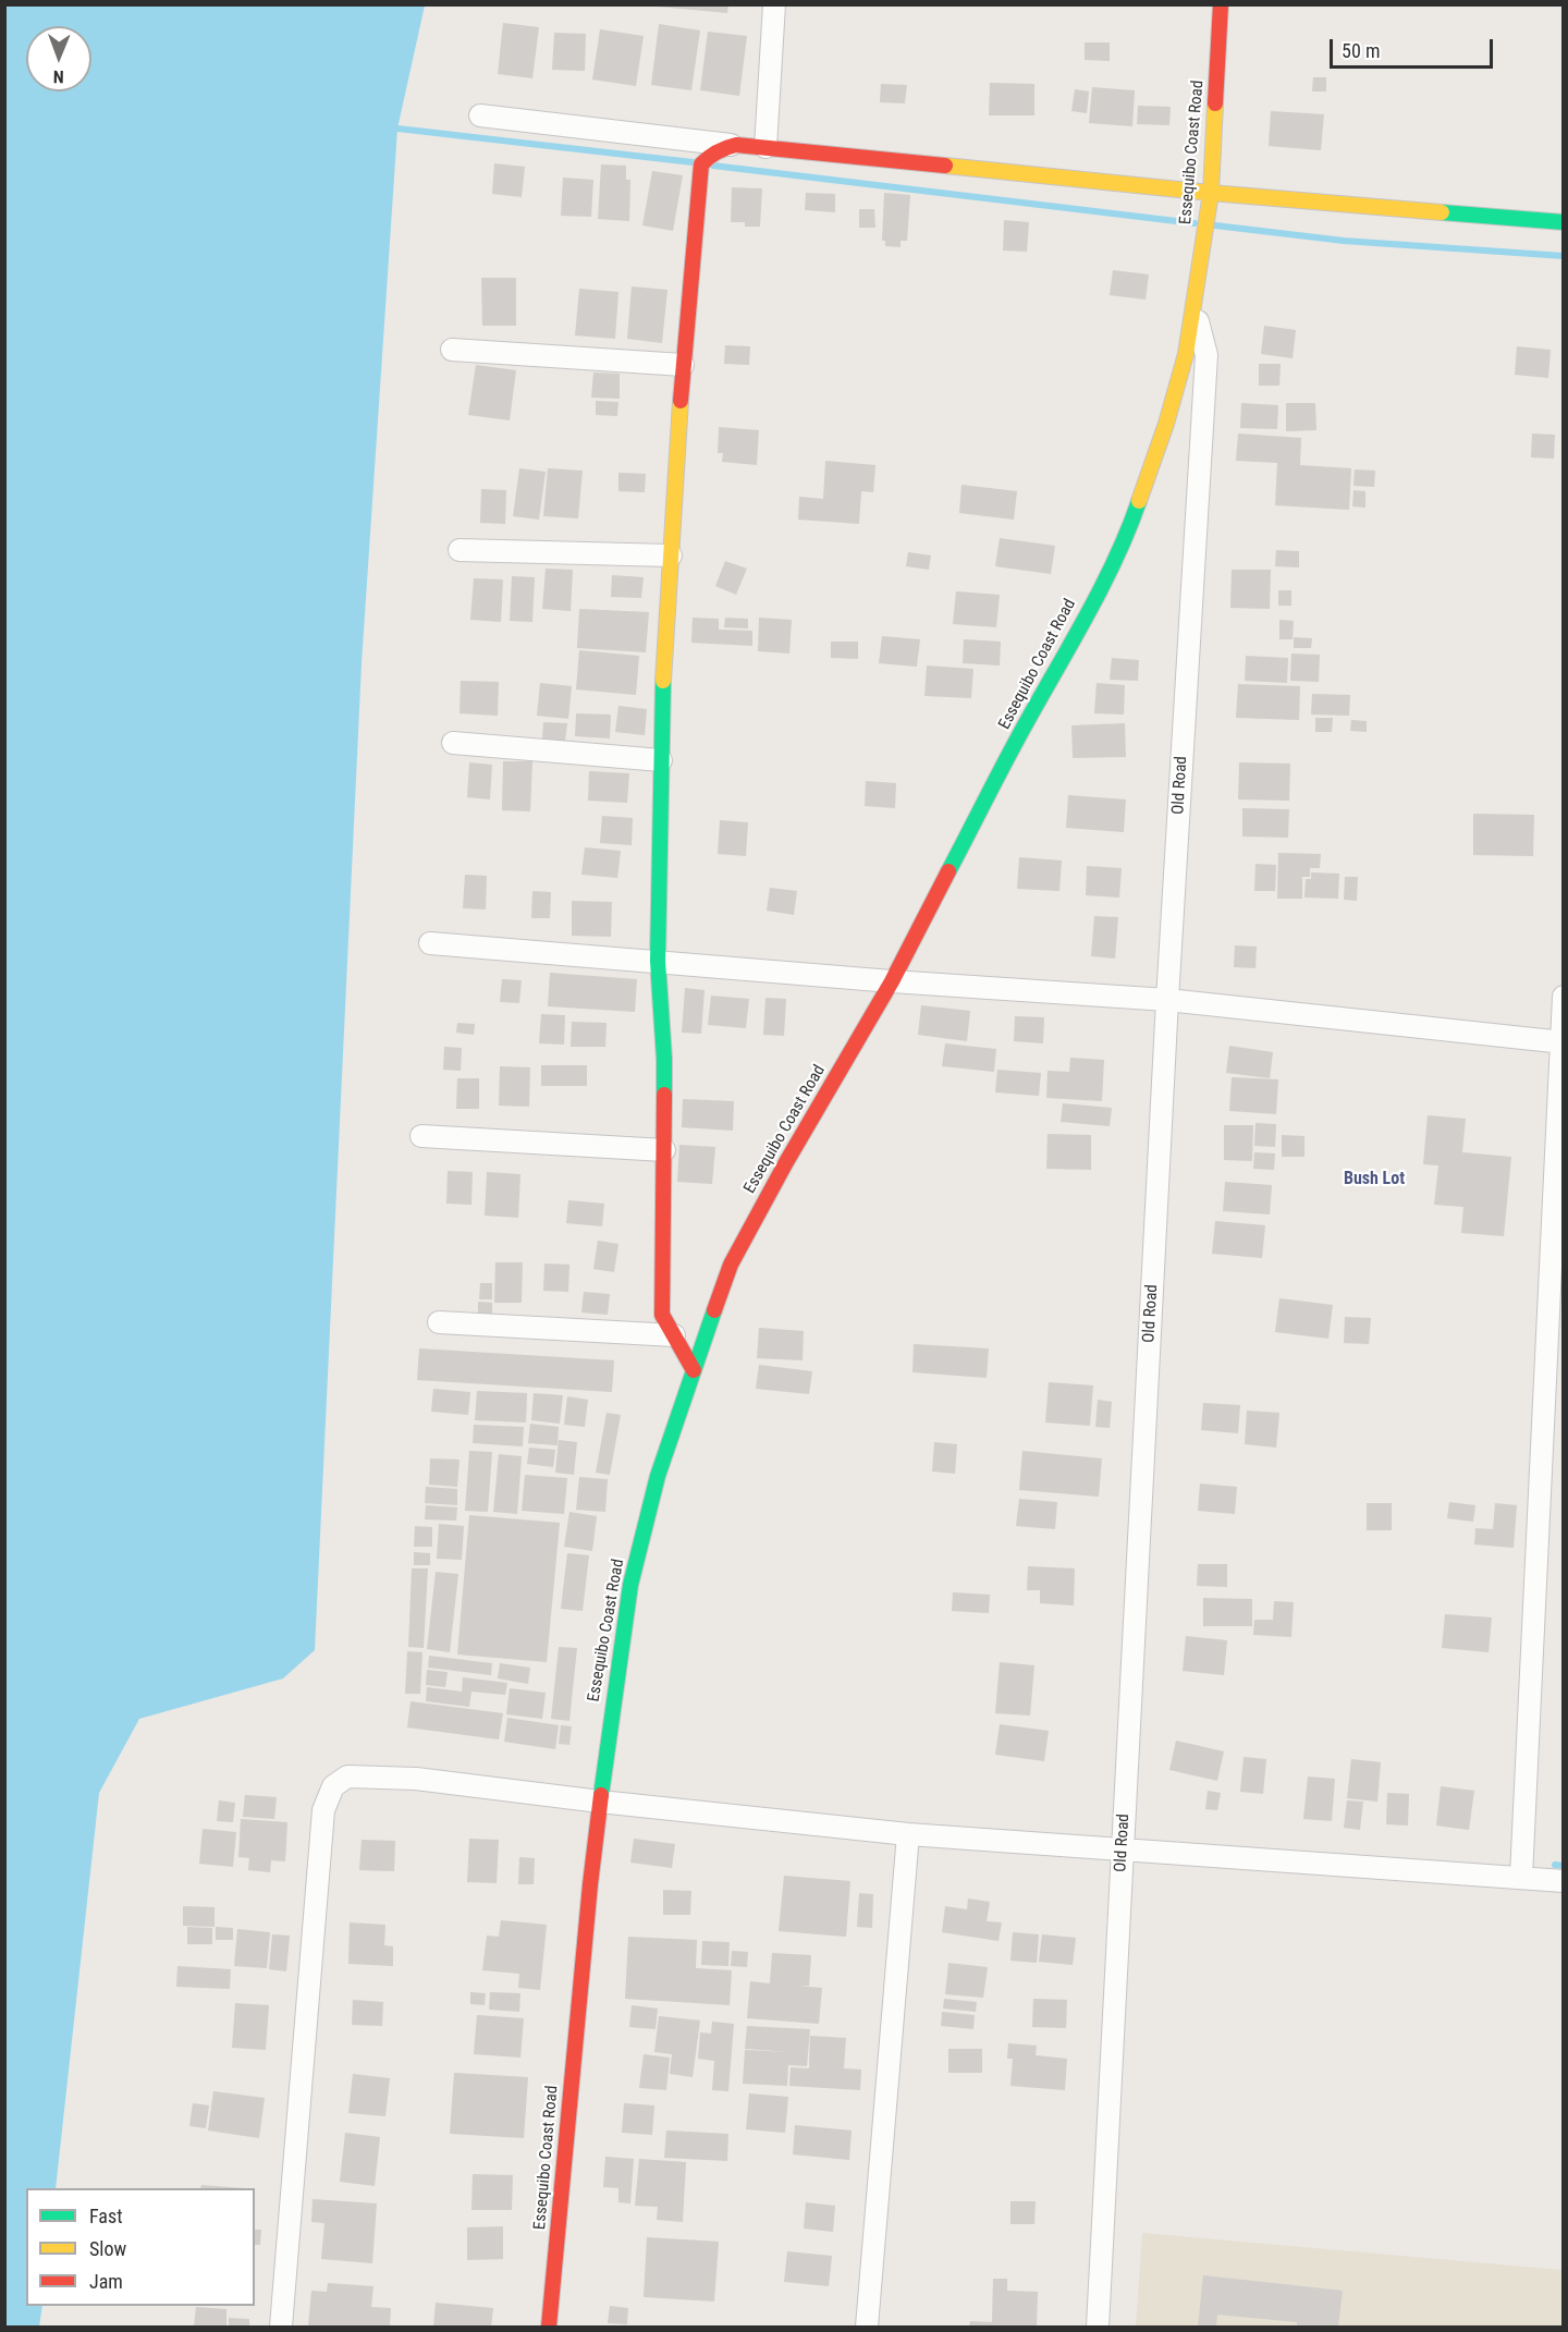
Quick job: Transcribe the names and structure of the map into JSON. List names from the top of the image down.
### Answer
{
  "streets": {
    "main road": ["Essequibo Coast Road"],
    "street": ["Old Road"]
  },
  "crossings": [
    ["Essequibo Coast Road", "Old Road"]
  ],
  "districts": ["Bush Lot"],
  "legend": ["Fast", "Slow", "Jam"],
  "scale_bar": "50 m",
  "north": "bottom"
}
